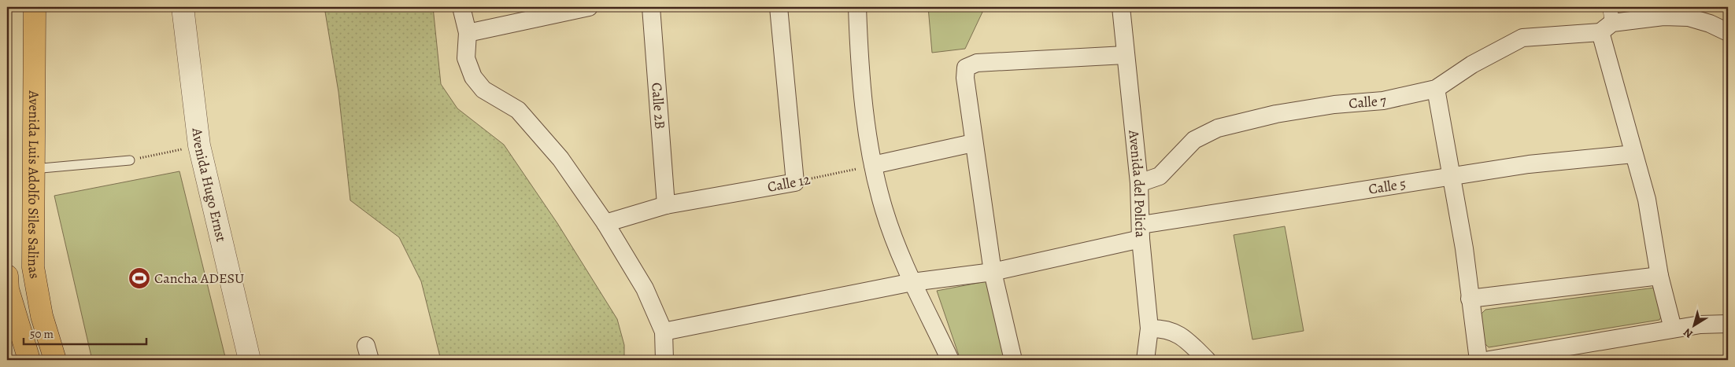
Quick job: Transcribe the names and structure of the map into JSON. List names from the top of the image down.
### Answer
{
  "streets": {
    "main road": ["Avenida Luis Adolfo Siles Salinas"],
    "street": [
      "Calle 7",
      "Calle 2B",
      "Calle 12",
      "Avenida del Policía",
      "Avenida Hugo Ernst",
      "Calle 5"
    ]
  },
  "crossings": [
    ["Calle 7", "Avenida del Policía"],
    ["Calle 2B", "Calle 12"],
    ["Avenida del Policía", "Calle 5"]
  ],
  "places": {
    "sports": ["Cancha ADESU"]
  },
  "scale_bar": "50 m",
  "north": "bottom left"
}
